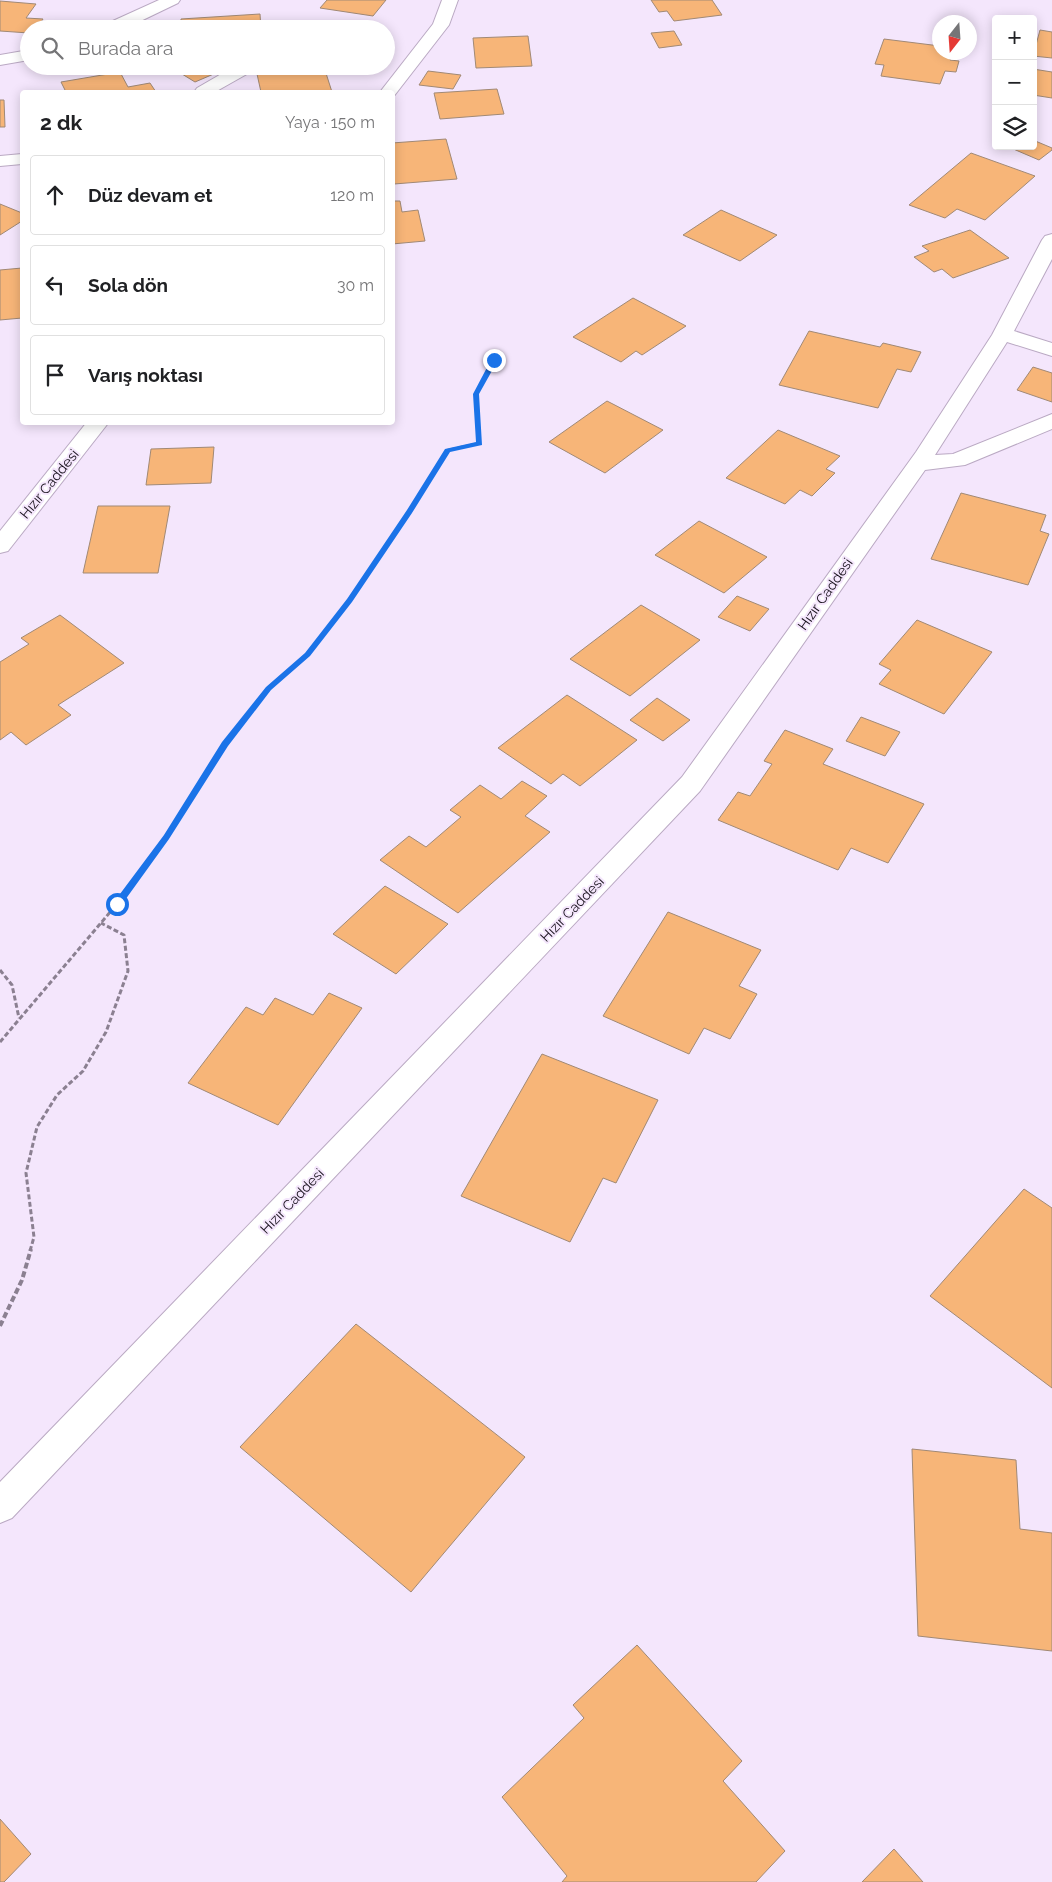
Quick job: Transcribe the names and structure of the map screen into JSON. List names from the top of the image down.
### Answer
{
  "streets": {
    "street": ["Hızır Caddesi"]
  },
  "north": "bottom",
  "page": {
    "map_buttons": ["+", "−"],
    "search": "Burada ara",
    "heading": ["2 dk", "Yaya · 150 m"],
    "list": [
      ["Düz devam et", "120 m"],
      ["Sola dön", "30 m"],
      "Varış noktası"
    ]
  }
}
